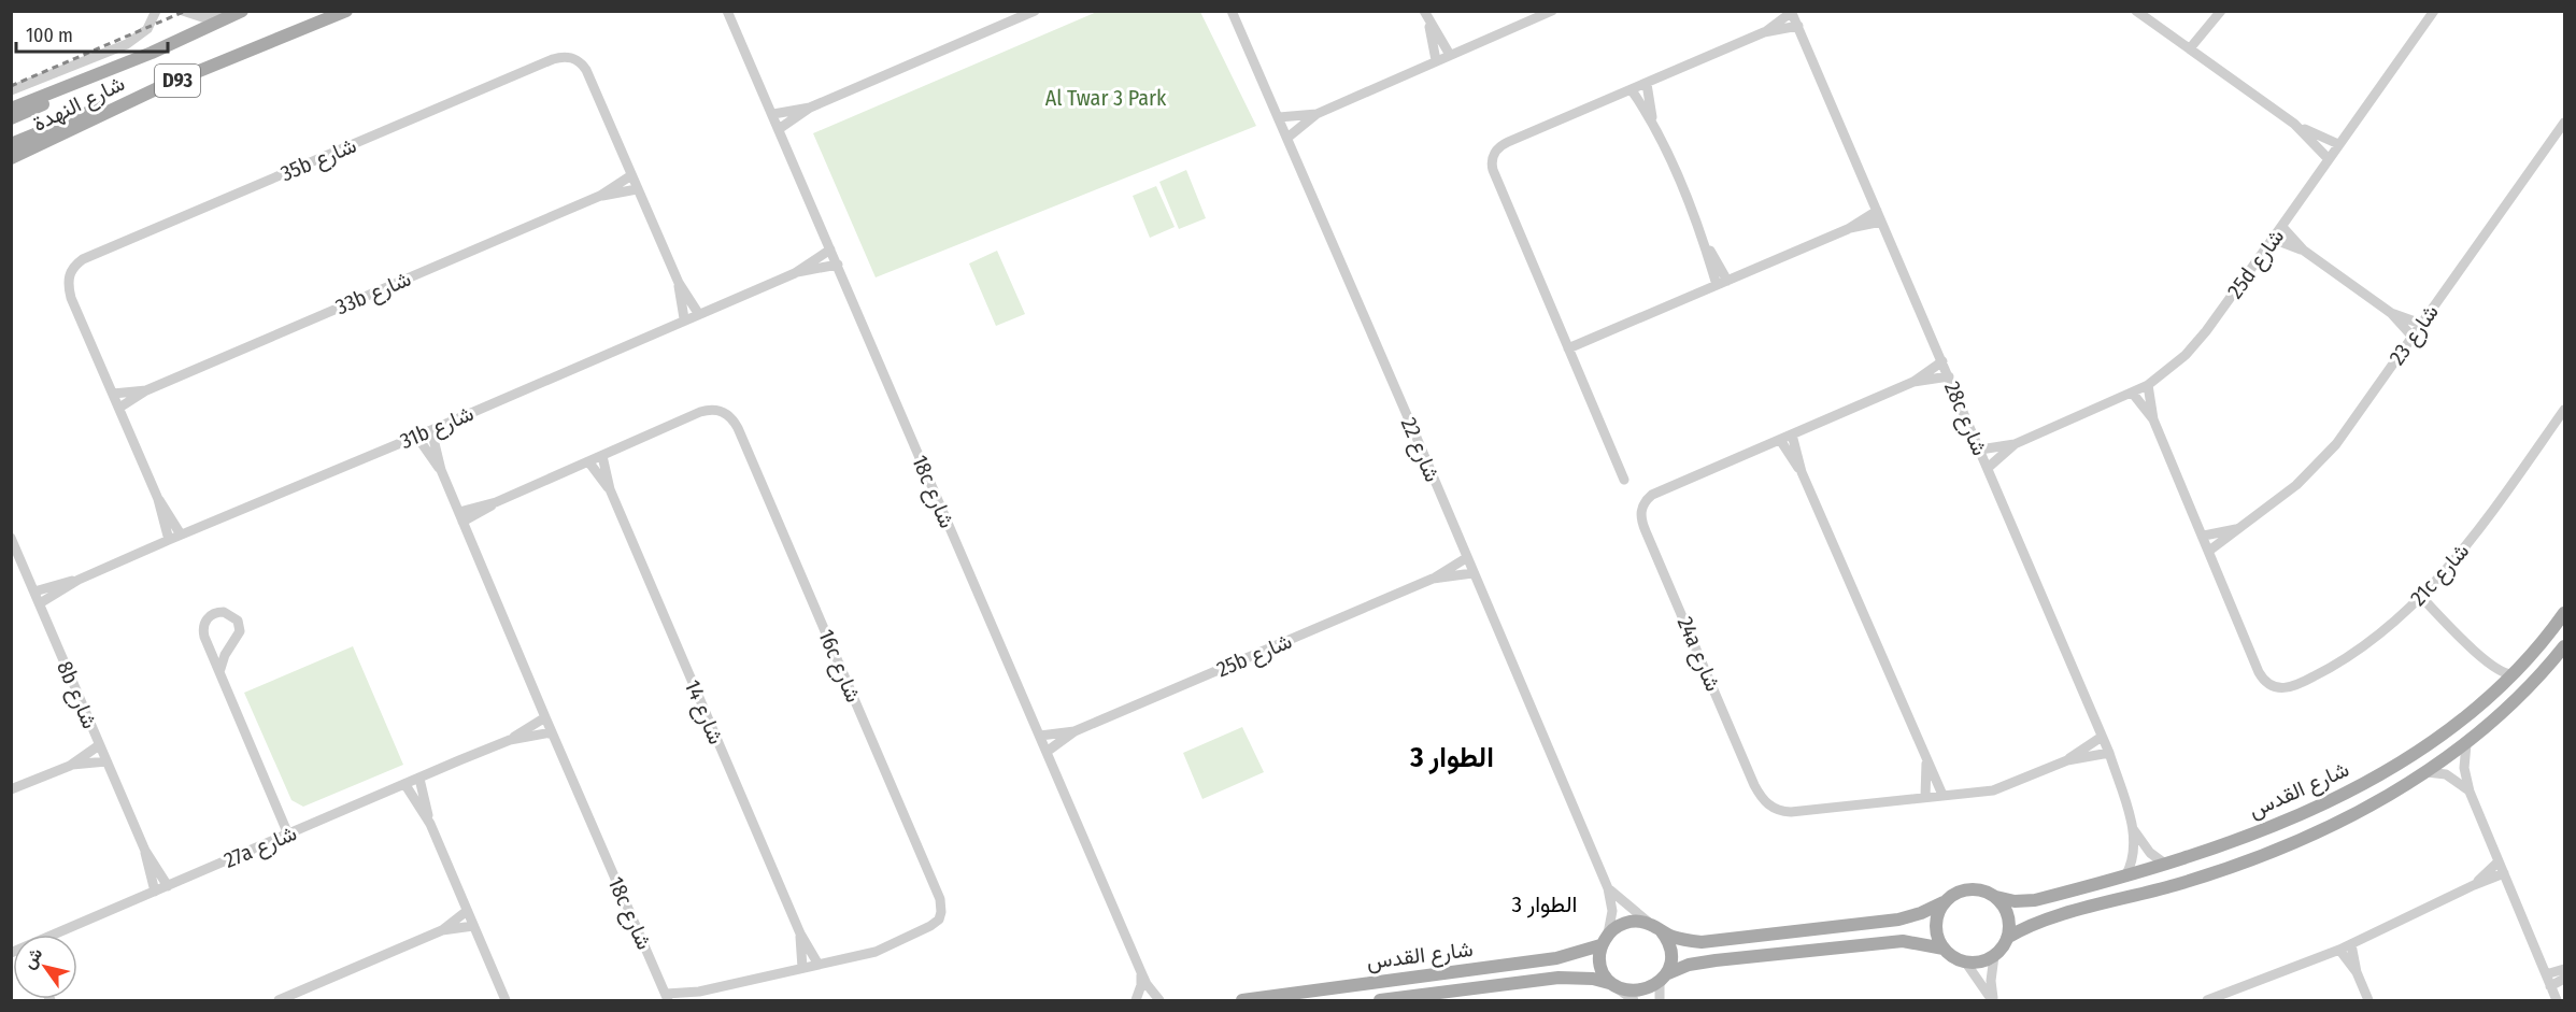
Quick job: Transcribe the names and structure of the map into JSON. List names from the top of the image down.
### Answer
{
  "streets": {
    "main road": ["D93", "شارع النهدة", "شارع القدس"],
    "street": [
      "35b شارع",
      "25d شارع",
      "33b شارع",
      "شارع 23",
      "28c شارع",
      "31b شارع",
      "شارع 22",
      "18c شارع",
      "21c شارع",
      "24a شارع",
      "25b شارع",
      "16c شارع",
      "8b شارع",
      "شارع 14",
      "27a شارع"
    ]
  },
  "crossings": [
    ["35b شارع", "33b شارع"],
    ["25d شارع", "28c شارع"],
    ["شارع 23", "21c شارع"],
    ["28c شارع", "شارع القدس"],
    ["31b شارع", "18c شارع"],
    ["31b شارع", "8b شارع"],
    ["شارع 22", "25b شارع"],
    ["شارع 22", "شارع القدس"],
    ["18c شارع", "25b شارع"],
    ["18c شارع", "27a شارع"],
    ["16c شارع", "شارع 14"],
    ["8b شارع", "27a شارع"]
  ],
  "districts": ["الطوار 3", "الطوار 3"],
  "parks": ["Al Twar 3 Park"],
  "scale_bar": "100 m",
  "north": "top left"
}
